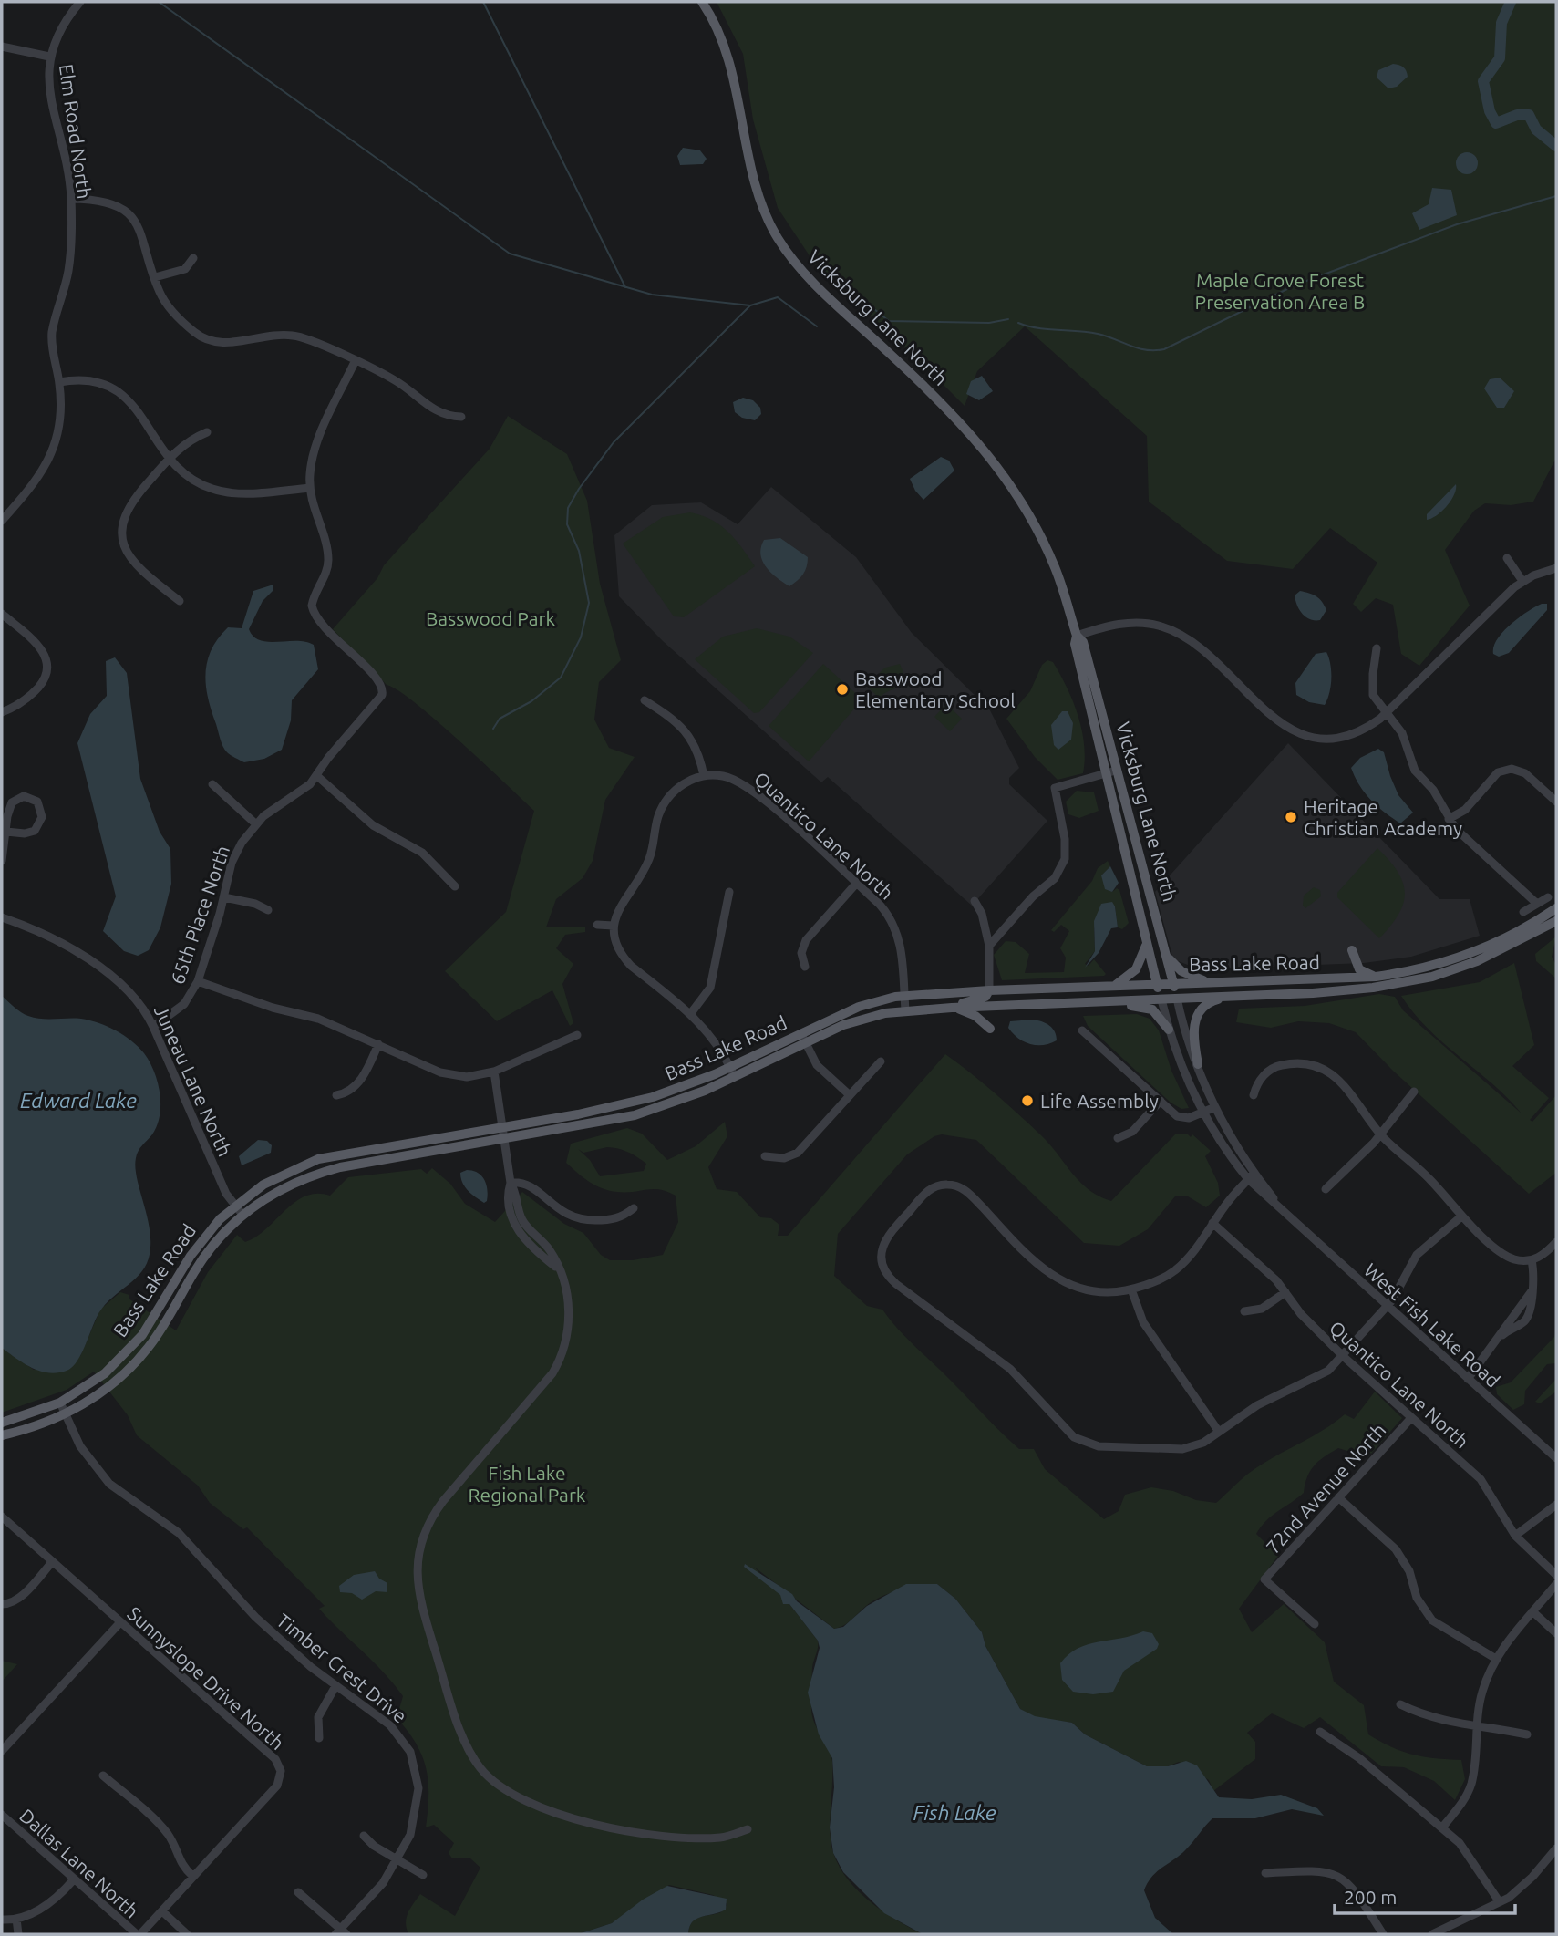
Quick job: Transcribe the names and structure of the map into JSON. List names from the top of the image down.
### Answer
{
  "streets": {
    "main road": ["Vicksburg Lane North", "Bass Lake Road"],
    "street": [
      "Elm Road North",
      "Quantico Lane North",
      "65th Place North",
      "Juneau Lane North",
      "West Fish Lake Road",
      "72nd Avenue North",
      "Timber Crest Drive",
      "Sunnyslope Drive North",
      "Dallas Lane North"
    ]
  },
  "crossings": [
    ["Vicksburg Lane North", "Bass Lake Road"],
    ["Vicksburg Lane North", "West Fish Lake Road"],
    ["Quantico Lane North", "Bass Lake Road"],
    ["Quantico Lane North", "72nd Avenue North"],
    ["65th Place North", "Juneau Lane North"],
    ["Bass Lake Road", "Juneau Lane North"],
    ["Bass Lake Road", "West Fish Lake Road"],
    ["Bass Lake Road", "Timber Crest Drive"],
    ["Sunnyslope Drive North", "Dallas Lane North"]
  ],
  "water": ["Edward Lake", "Fish Lake"],
  "parks": ["Maple Grove Forest Preservation Area B", "Basswood Park", "Fish Lake Regional Park"],
  "places": ["Basswood Elementary School", "Heritage Christian Academy", "Life Assembly"],
  "scale_bar": "200 m"
}
